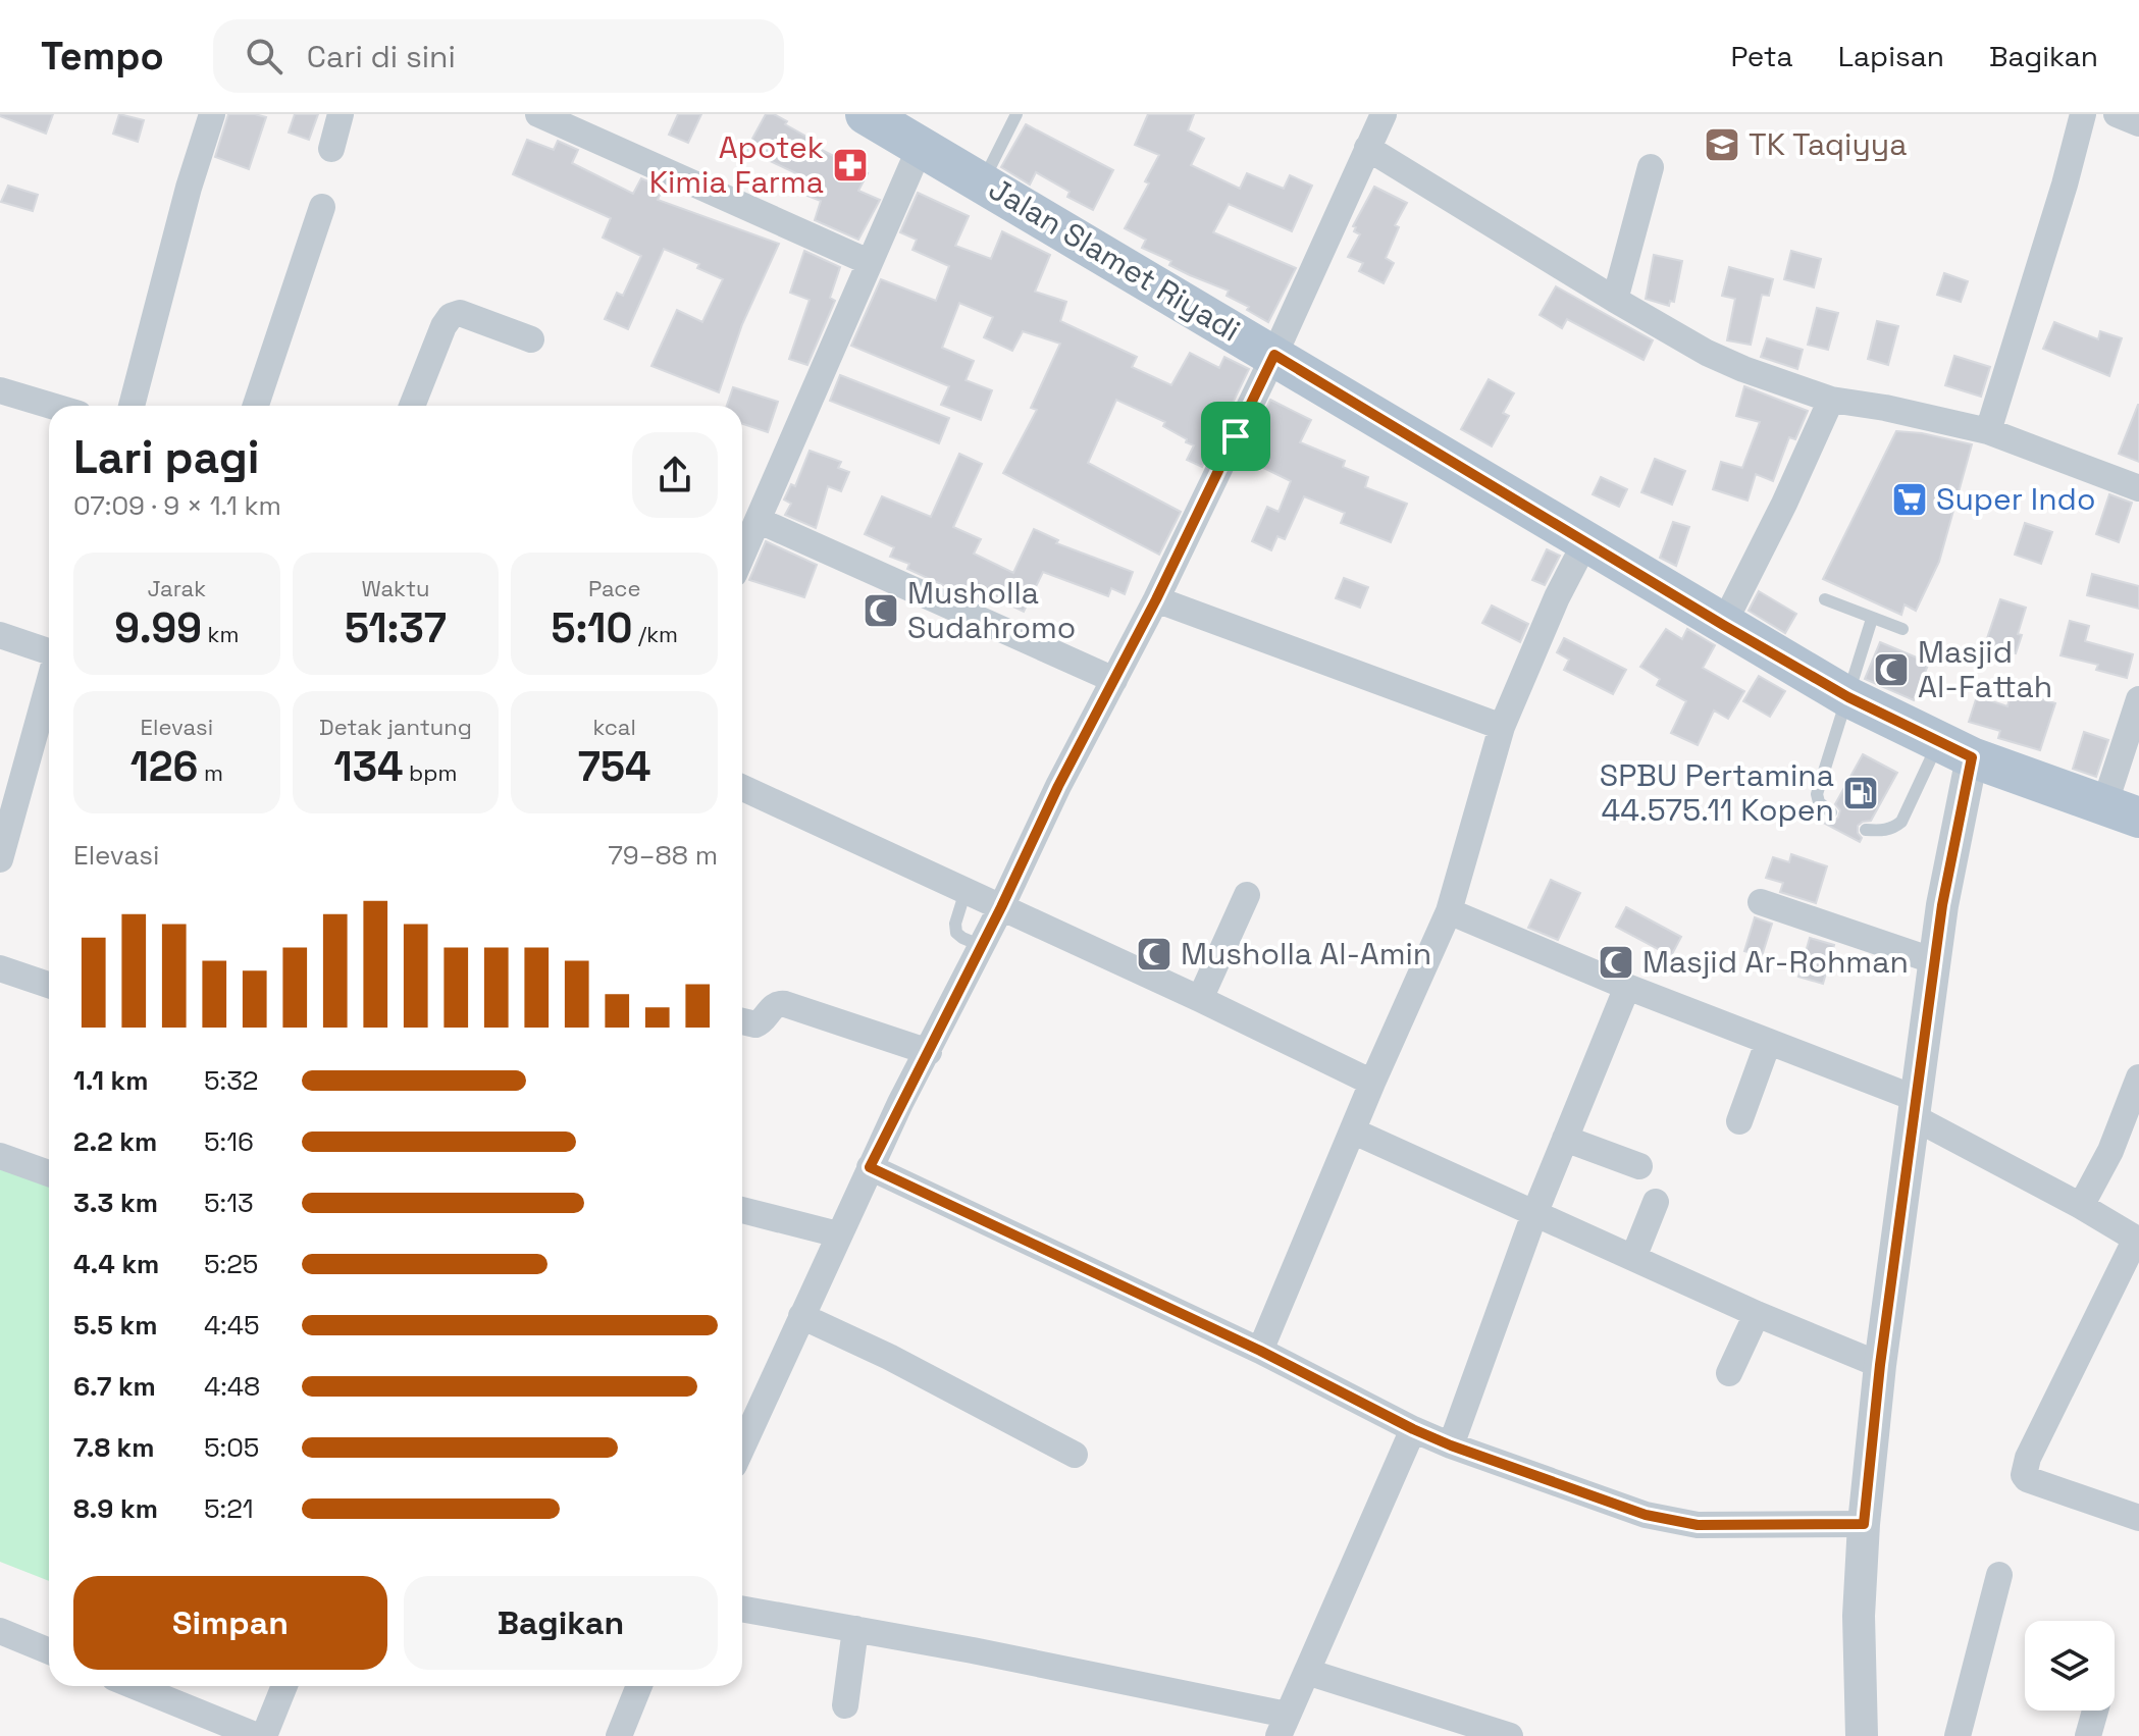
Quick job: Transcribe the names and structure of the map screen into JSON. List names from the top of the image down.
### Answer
{
  "streets": {
    "main road": ["Jalan Slamet Riyadi"]
  },
  "places": {
    "school or university": ["TK Taqiyya"],
    "pharmacy": ["Apotek Kimia Farma"],
    "supermarket": ["Super Indo"],
    "mosque": [
      "Musholla Sudahromo",
      "Masjid Al-Fattah",
      "Musholla Al-Amin",
      "Masjid Ar-Rohman"
    ],
    "fuel station": ["SPBU Pertamina 44.575.11 Kopen"]
  },
  "page": {
    "header": "Tempo",
    "search": "Cari di sini",
    "nav": ["Peta", "Lapisan", "Bagikan"],
    "heading": ["Lari pagi", "07:09 · 9 × 1.1 km"],
    "stats": [
      ["Jarak", "9.99 km"],
      ["Waktu", "51:37"],
      ["Pace", "5:10 /km"],
      ["Elevasi", "126 m"],
      ["Detak jantung", "134 bpm"],
      ["kcal", "754"]
    ],
    "chart": ["Elevasi", "79–88 m"],
    "list": [
      {
        "name": "1.1 km",
        "note": "5:32"
      },
      {
        "name": "2.2 km",
        "note": "5:16"
      },
      {
        "name": "3.3 km",
        "note": "5:13"
      },
      {
        "name": "4.4 km",
        "note": "5:25"
      },
      {
        "name": "5.5 km",
        "note": "4:45"
      },
      {
        "name": "6.7 km",
        "note": "4:48"
      },
      {
        "name": "7.8 km",
        "note": "5:05"
      },
      {
        "name": "8.9 km",
        "note": "5:21"
      }
    ],
    "buttons": ["Simpan", "Bagikan"]
  }
}
